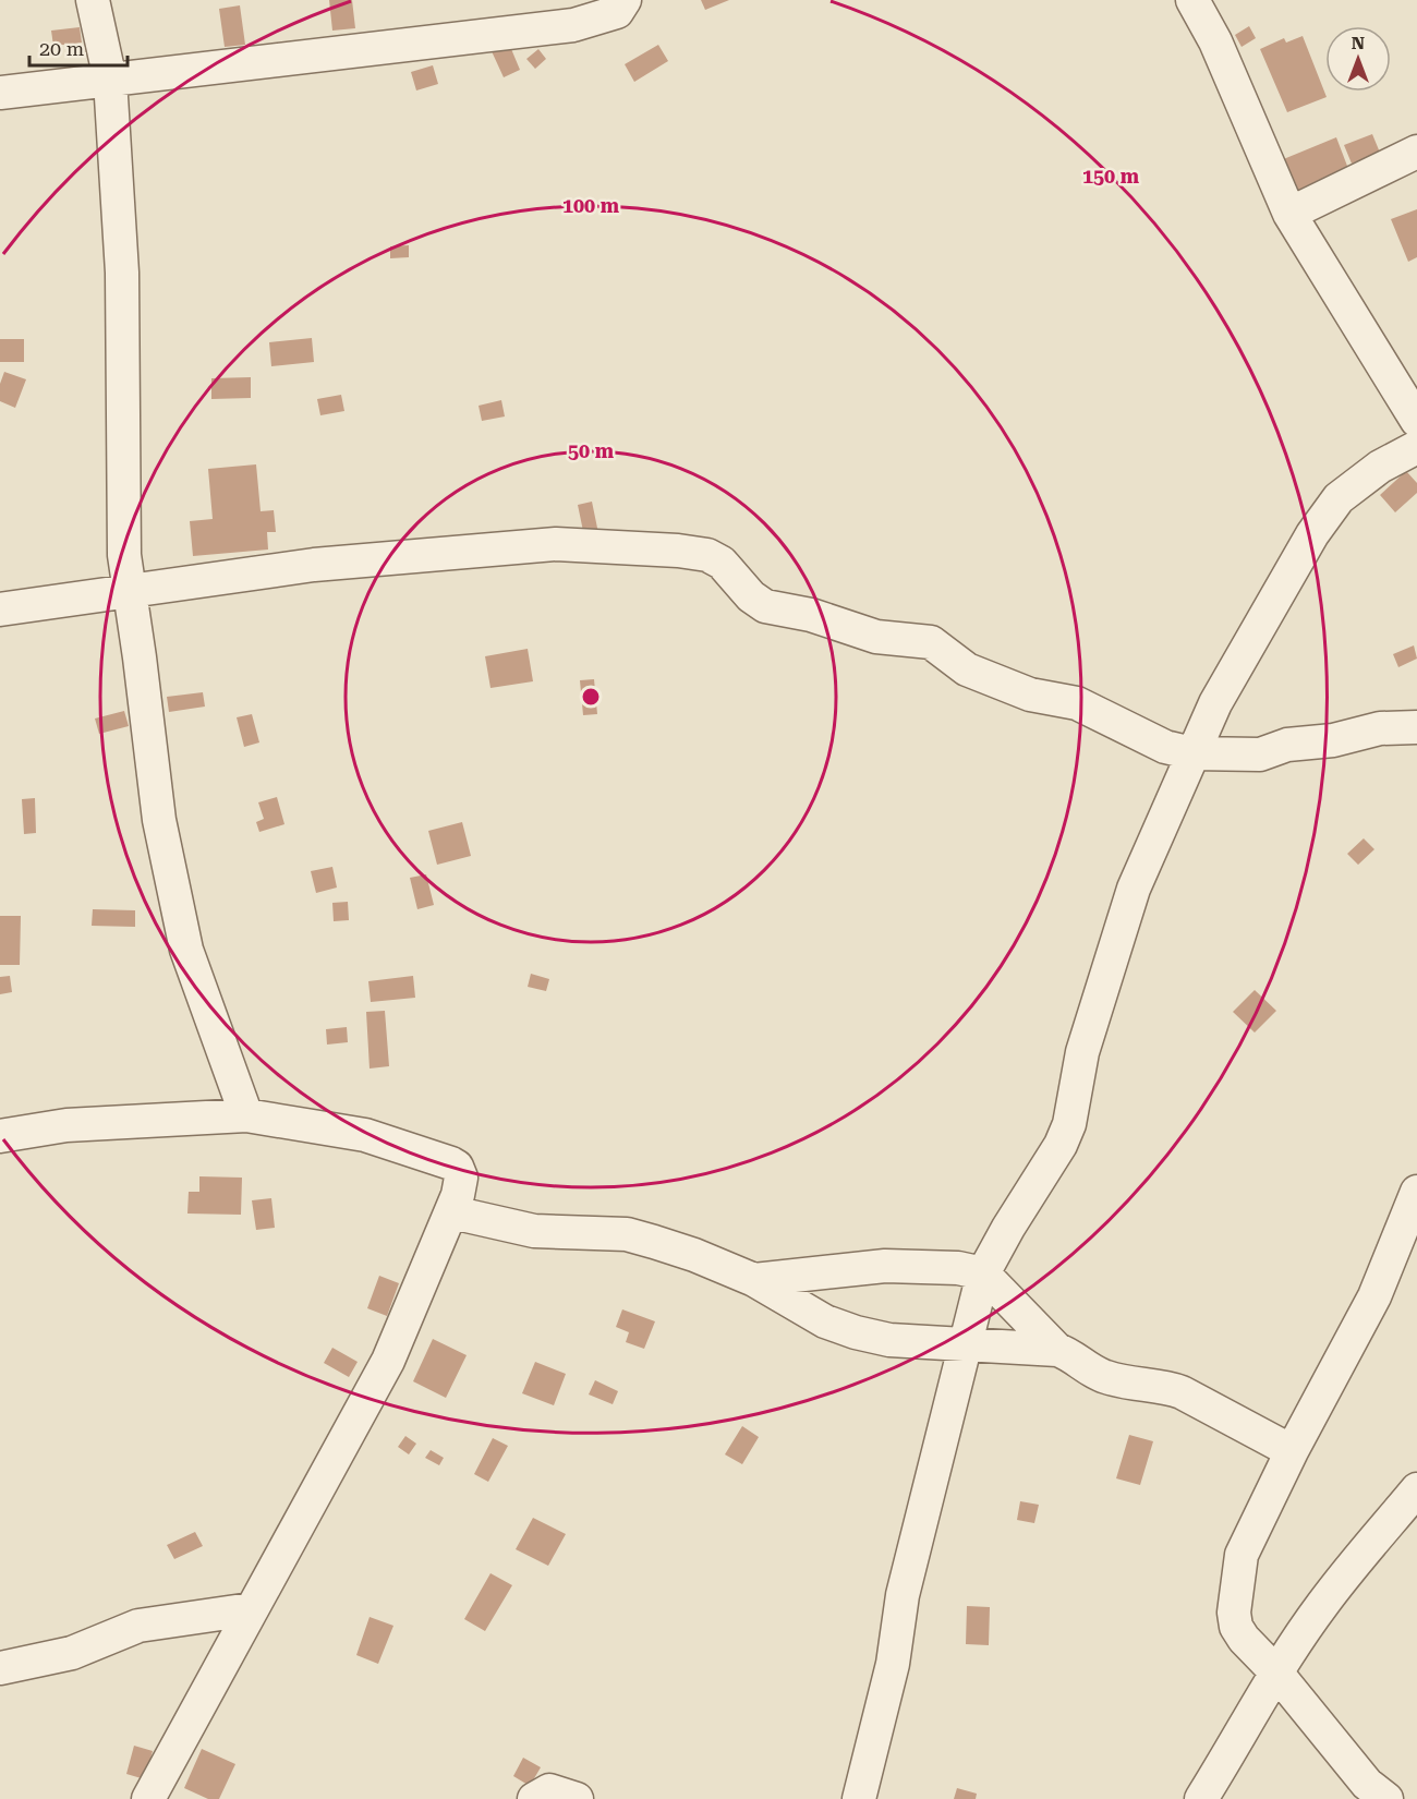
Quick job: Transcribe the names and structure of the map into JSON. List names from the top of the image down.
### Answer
{
  "scale_bar": "20 m",
  "north": "top",
  "rings": ["150 m", "100 m", "50 m"]
}
